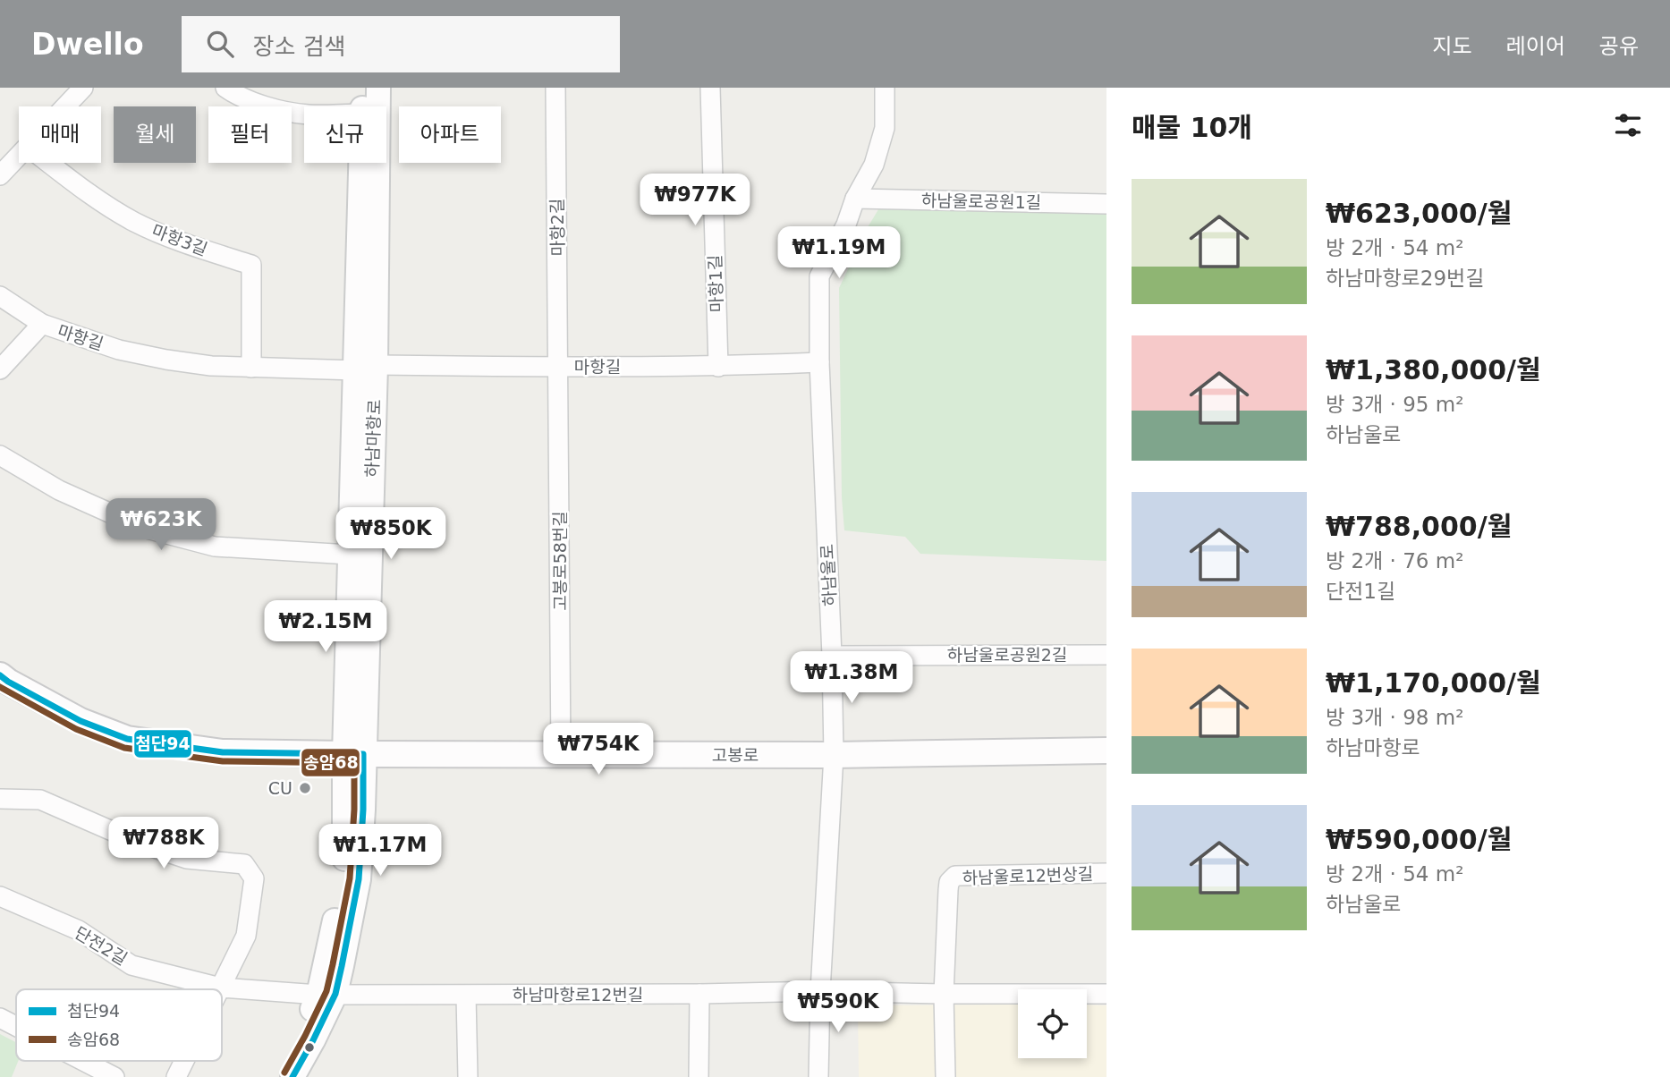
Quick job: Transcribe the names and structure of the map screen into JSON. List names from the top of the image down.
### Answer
{
  "streets": {
    "main road": ["고봉로"],
    "street": [
      "하남울로공원1길",
      "마항2길",
      "마항3길",
      "마항1길",
      "마항길",
      "하남마항로",
      "고봉로58번길",
      "하남울로",
      "하남울로공원2길",
      "하남울로12번상길",
      "단전2길",
      "하남마항로12번길"
    ]
  },
  "crossings": [
    ["하남울로공원1길", "하남울로"],
    ["마항2길", "마항길"],
    ["마항2길", "고봉로58번길"],
    ["마항3길", "마항길"],
    ["마항1길", "마항길"],
    ["마항길", "하남마항로"],
    ["마항길", "고봉로58번길"],
    ["마항길", "하남울로"],
    ["하남마항로", "고봉로"],
    ["하남마항로", "단전2길"],
    ["하남마항로", "하남마항로12번길"],
    ["고봉로58번길", "고봉로"],
    ["하남울로", "하남울로공원2길"],
    ["하남울로", "고봉로"],
    ["하남울로", "하남마항로12번길"],
    ["하남울로12번상길", "하남마항로12번길"],
    ["단전2길", "하남마항로12번길"]
  ],
  "places": ["CU"],
  "lines": ["transit line 첨단94", "transit line 송암68"],
  "legend": ["첨단94", "송암68"],
  "page": {
    "header": "Dwello",
    "search": "장소 검색",
    "nav": ["지도", "레이어", "공유"],
    "heading": "매물 10개",
    "chip": [
      "매매",
      "월세",
      "필터",
      "신규",
      "아파트"
    ],
    "list": [
      {
        "name": "₩623,000/월",
        "note": "방 2개 · 54 m² · 하남마항로29번길"
      },
      {
        "name": "₩1,380,000/월",
        "note": "방 3개 · 95 m² · 하남울로"
      },
      {
        "name": "₩788,000/월",
        "note": "방 2개 · 76 m² · 단전1길"
      },
      {
        "name": "₩1,170,000/월",
        "note": "방 3개 · 98 m² · 하남마항로"
      },
      {
        "name": "₩590,000/월",
        "note": "방 2개 · 54 m² · 하남울로"
      }
    ],
    "price": [
      "₩977K",
      "₩1.19M",
      "₩623K",
      "₩850K",
      "₩2.15M",
      "₩1.38M",
      "₩754K",
      "₩788K",
      "₩1.17M",
      "₩590K"
    ]
  }
}
